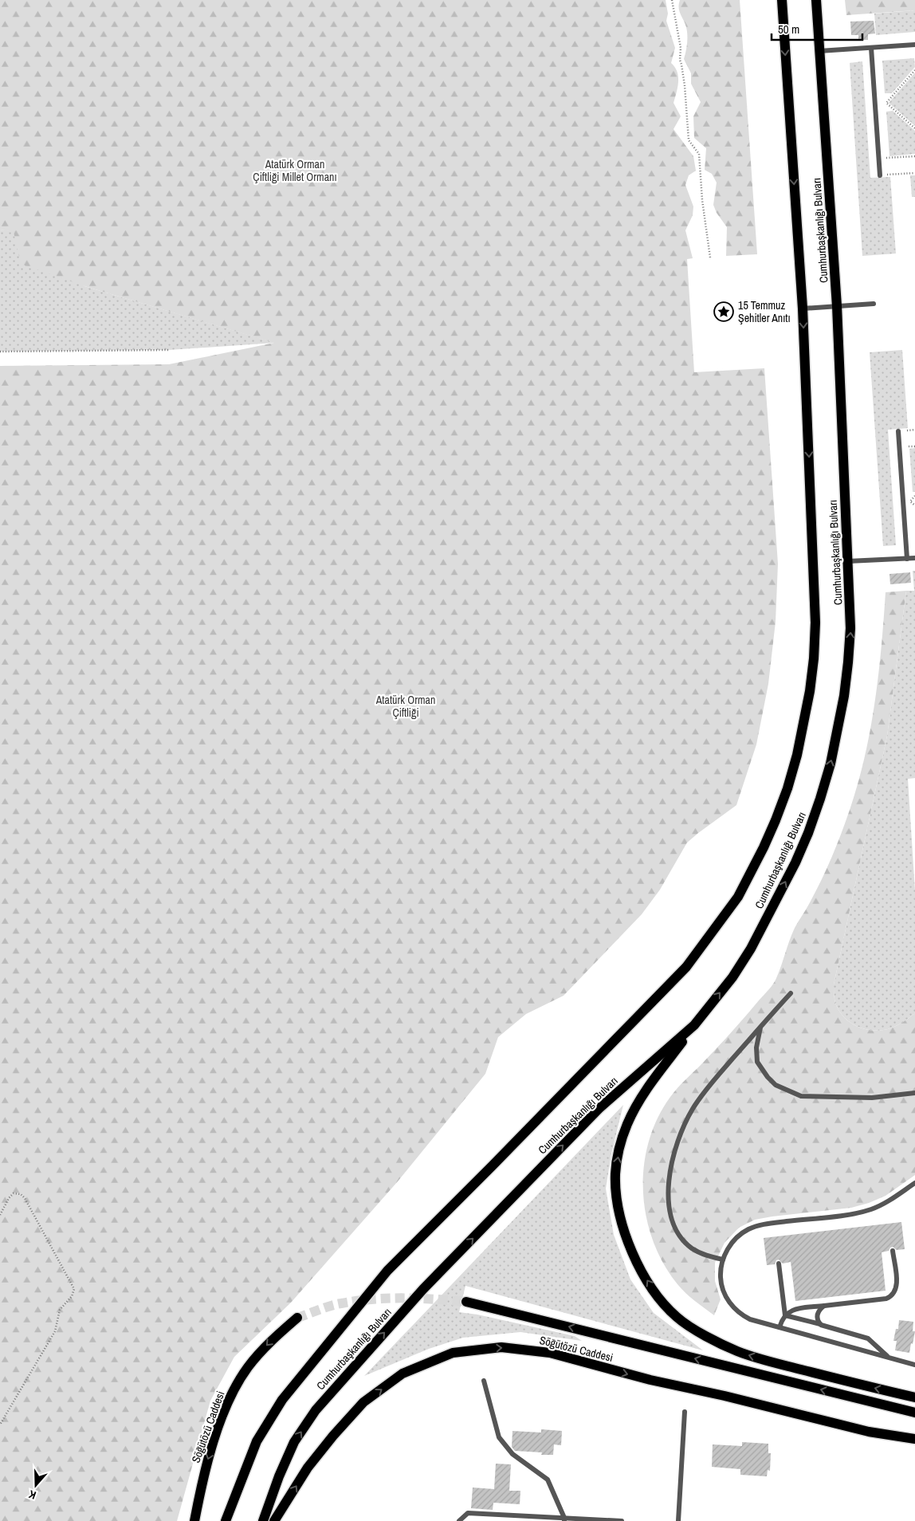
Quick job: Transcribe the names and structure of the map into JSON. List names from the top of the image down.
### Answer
{
  "streets": {
    "main road": ["Cumhurbaşkanlığı Bulvarı", "Söğütözü Caddesi"]
  },
  "parks": ["Atatürk Orman Çiftliği Millet Ormanı", "Atatürk Orman Çiftliği"],
  "places": {
    "place": ["15 Temmuz Şehitler Anıtı"]
  },
  "scale_bar": "50 m",
  "north": "bottom"
}
